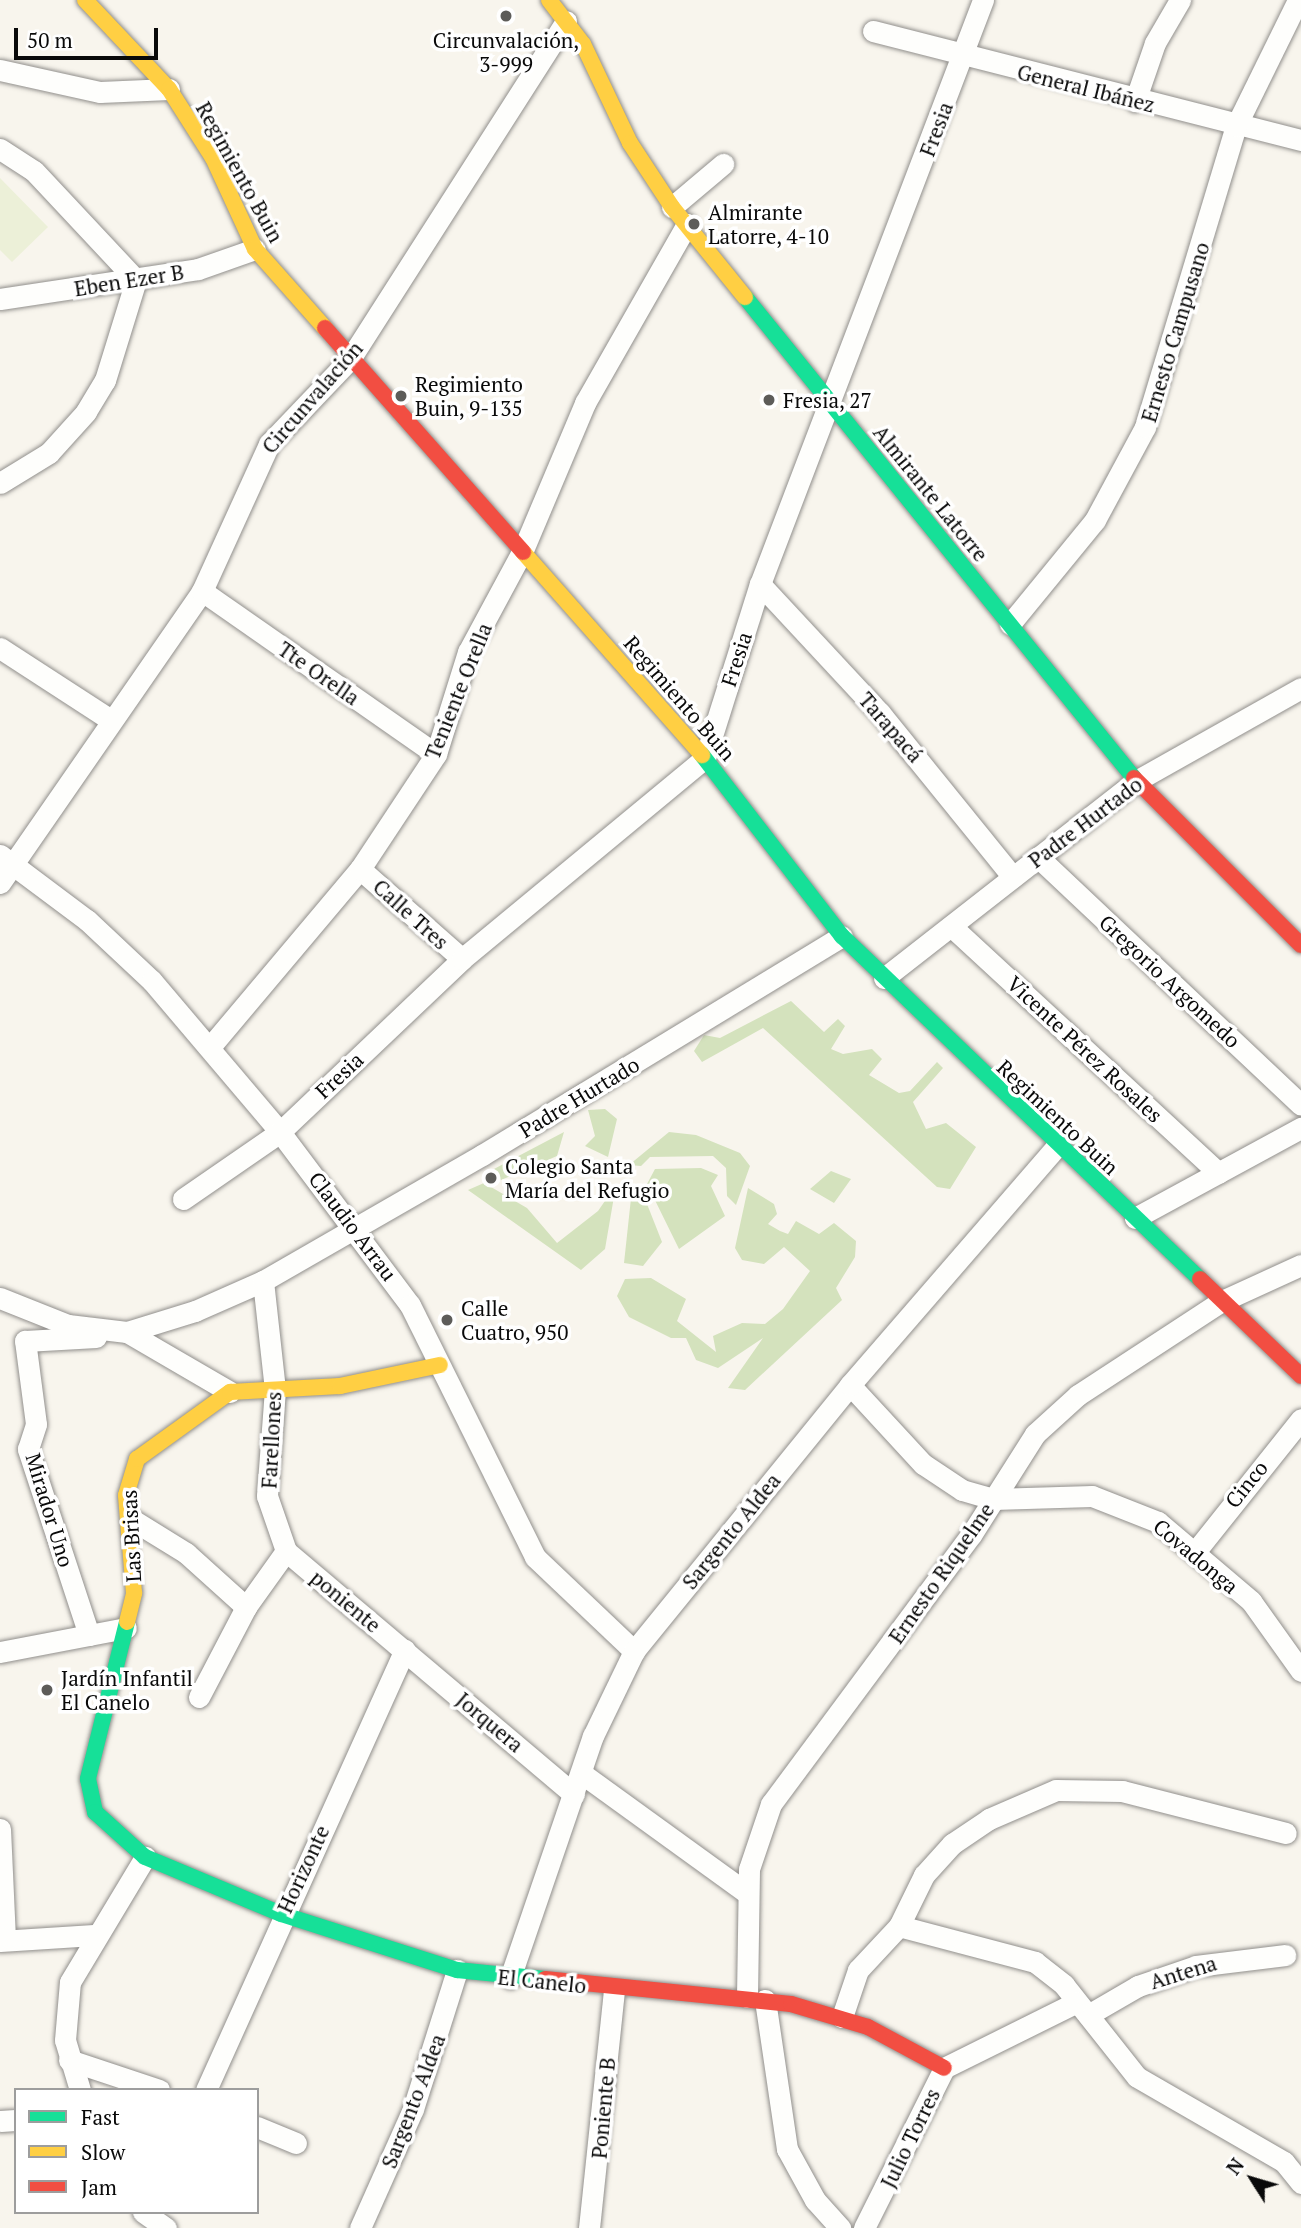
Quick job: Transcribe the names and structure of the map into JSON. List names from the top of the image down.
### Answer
{
  "streets": {
    "street": [
      "General Ibáñez",
      "Fresia",
      "Regimiento Buin",
      "Eben Ezer B",
      "Ernesto Campusano",
      "Circunvalación",
      "Almirante Latorre",
      "Tte Orella",
      "Teniente Orella",
      "Tarapacá",
      "Padre Hurtado",
      "Calle Tres",
      "Gregorio Argomedo",
      "Vicente Pérez Rosales",
      "Claudio Arrau",
      "Farellones",
      "Cinco",
      "Mirador Uno",
      "Sargento Aldea",
      "Las Brisas",
      "Covadonga",
      "Ernesto Riquelme",
      "poniente",
      "Jorquera",
      "Horizonte",
      "Antena",
      "El Canelo",
      "Poniente B",
      "Julio Torres"
    ]
  },
  "crossings": [
    ["General Ibáñez", "Fresia"],
    ["General Ibáñez", "Ernesto Campusano"],
    ["Fresia", "Regimiento Buin"],
    ["Fresia", "Almirante Latorre"],
    ["Fresia", "Tarapacá"],
    ["Fresia", "Calle Tres"],
    ["Fresia", "Claudio Arrau"],
    ["Regimiento Buin", "Eben Ezer B"],
    ["Regimiento Buin", "Circunvalación"],
    ["Regimiento Buin", "Teniente Orella"],
    ["Regimiento Buin", "Padre Hurtado"],
    ["Regimiento Buin", "Sargento Aldea"],
    ["Regimiento Buin", "Ernesto Riquelme"],
    ["Ernesto Campusano", "Almirante Latorre"],
    ["Circunvalación", "Almirante Latorre"],
    ["Circunvalación", "Tte Orella"],
    ["Circunvalación", "Claudio Arrau"],
    ["Almirante Latorre", "Teniente Orella"],
    ["Almirante Latorre", "Padre Hurtado"],
    ["Tte Orella", "Teniente Orella"],
    ["Teniente Orella", "Calle Tres"],
    ["Teniente Orella", "Claudio Arrau"],
    ["Tarapacá", "Padre Hurtado"],
    ["Padre Hurtado", "Gregorio Argomedo"],
    ["Padre Hurtado", "Vicente Pérez Rosales"],
    ["Padre Hurtado", "Claudio Arrau"],
    ["Padre Hurtado", "Farellones"],
    ["Padre Hurtado", "Mirador Uno"],
    ["Claudio Arrau", "Sargento Aldea"],
    ["Farellones", "poniente"],
    ["Cinco", "Covadonga"],
    ["Sargento Aldea", "Covadonga"],
    ["Sargento Aldea", "Jorquera"],
    ["Sargento Aldea", "El Canelo"],
    ["Las Brisas", "El Canelo"],
    ["Covadonga", "Ernesto Riquelme"],
    ["Ernesto Riquelme", "El Canelo"],
    ["poniente", "Jorquera"],
    ["poniente", "Horizonte"],
    ["Jorquera", "Horizonte"],
    ["Horizonte", "El Canelo"],
    ["Antena", "Julio Torres"],
    ["El Canelo", "Poniente B"],
    ["El Canelo", "Julio Torres"]
  ],
  "places": [
    "Circunvalación, 3-999",
    "Almirante Latorre, 4-10",
    "Regimiento Buin, 9-135",
    "Fresia, 27",
    "Colegio Santa María del Refugio",
    "Calle Cuatro, 950",
    "Jardín Infantil El Canelo"
  ],
  "legend": ["Fast", "Slow", "Jam"],
  "scale_bar": "50 m",
  "north": "top left"
}
